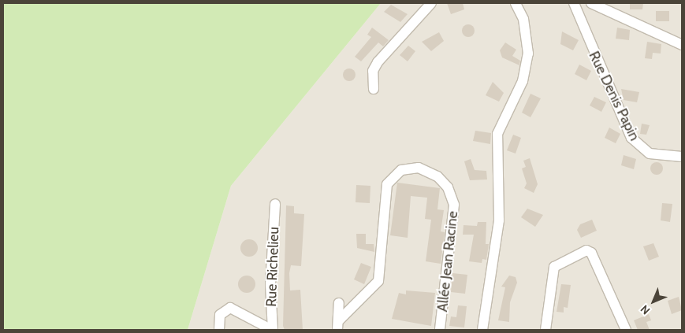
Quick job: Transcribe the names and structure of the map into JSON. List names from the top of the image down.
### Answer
{
  "streets": {
    "street": ["Rue Denis Papin", "Allée Jean Racine", "Rue Richelieu"]
  },
  "north": "bottom left"
}
